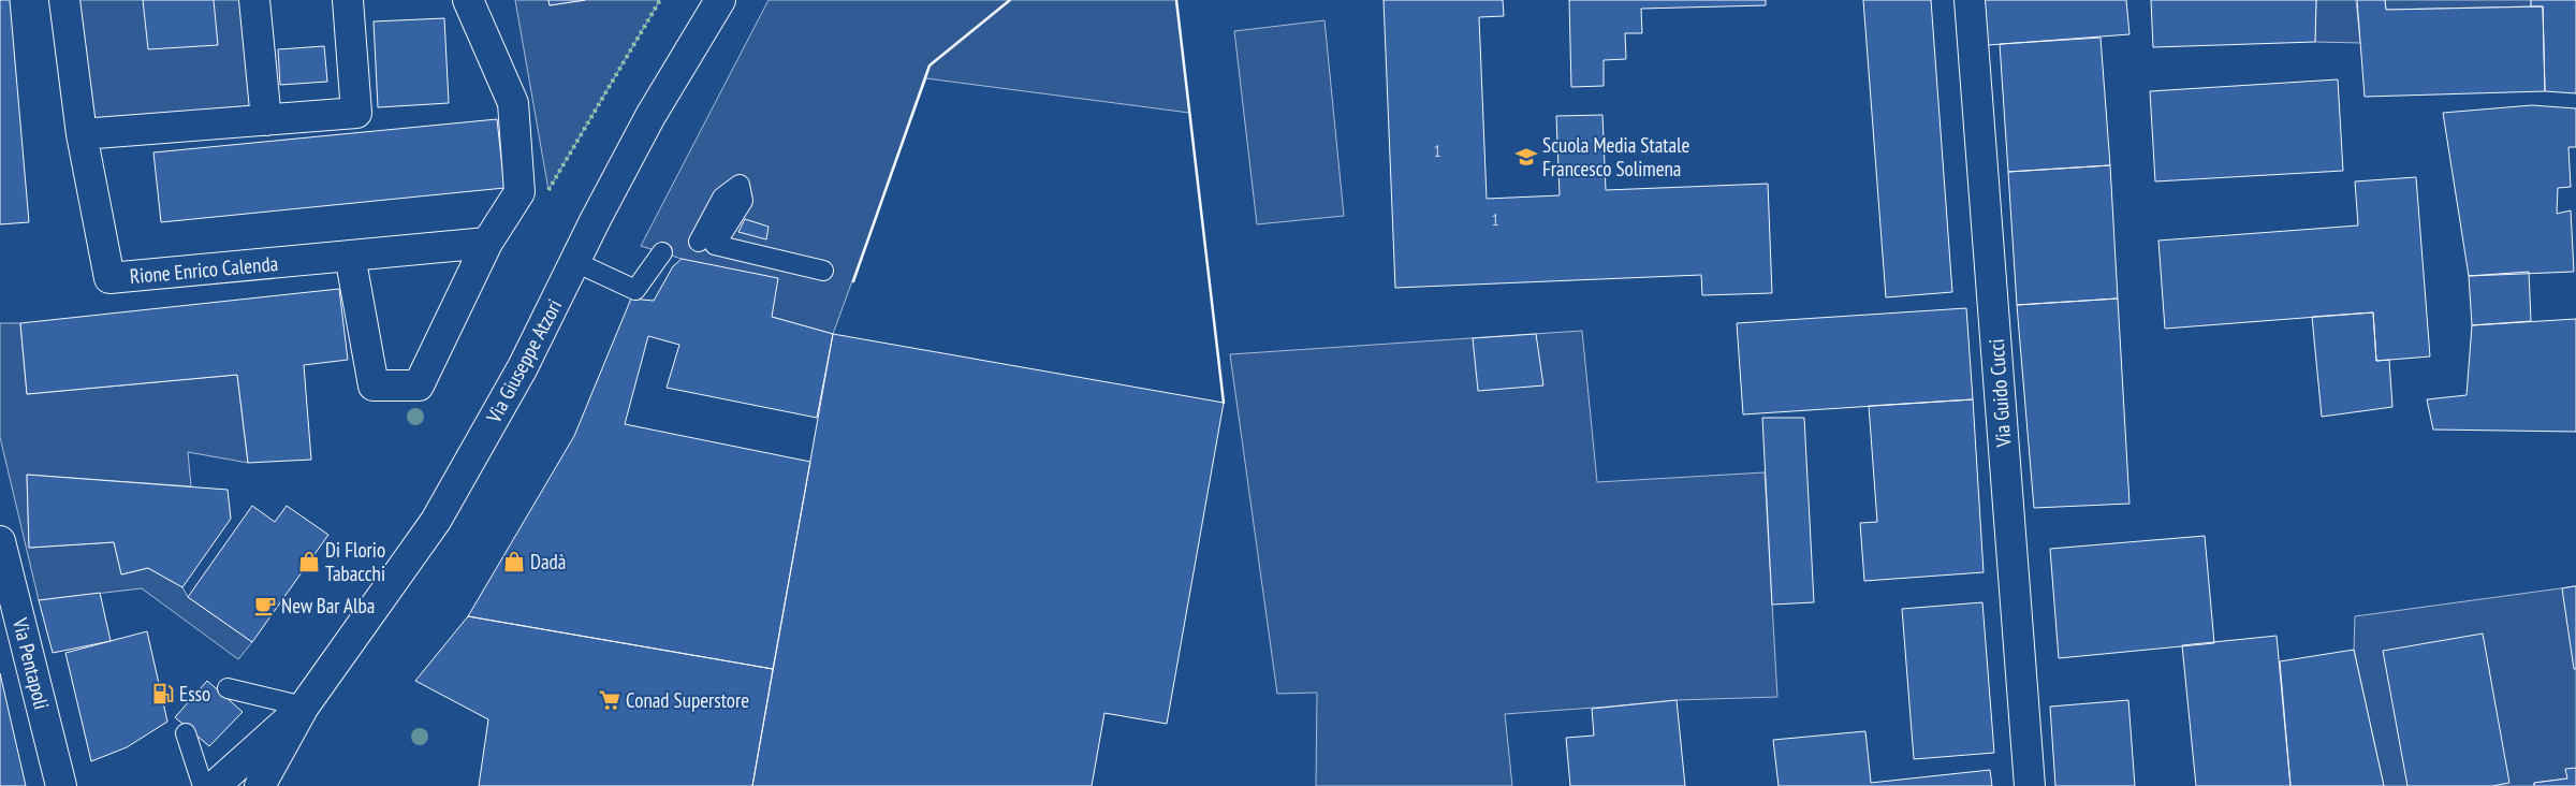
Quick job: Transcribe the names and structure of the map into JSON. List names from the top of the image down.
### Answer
{
  "streets": {
    "street": [
      "Rione Enrico Calenda",
      "Via Giuseppe Atzori",
      "Via Guido Cucci",
      "Via Pentapoli"
    ]
  },
  "places": {
    "school or university": ["Scuola Media Statale Francesco Solimena"],
    "shop": ["Di Florio Tabacchi", "Dadà"],
    "cafe": ["New Bar Alba"],
    "fuel station": ["Esso"],
    "supermarket": ["Conad Superstore"]
  },
  "house_numbers": ["1", "1"]
}
